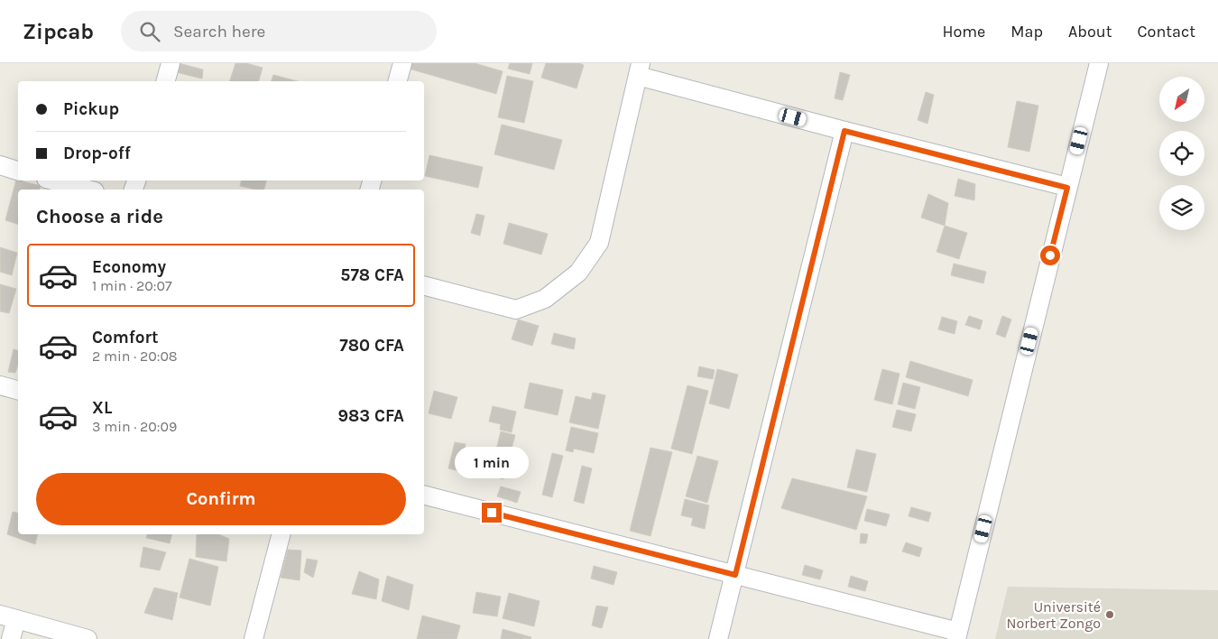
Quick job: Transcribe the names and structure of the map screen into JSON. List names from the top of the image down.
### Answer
{
  "places": ["Université Norbert Zongo"],
  "north": "bottom left",
  "page": {
    "header": "Zipcab",
    "search": "Search here",
    "nav": [
      "Home",
      "Map",
      "About",
      "Contact"
    ],
    "banner": ["Pickup", "Drop-off"],
    "heading": "Choose a ride",
    "list": [
      {
        "name": "Economy",
        "note": "1 min · 20:07",
        "value": "578 CFA"
      },
      {
        "name": "Comfort",
        "note": "2 min · 20:08",
        "value": "780 CFA"
      },
      {
        "name": "XL",
        "note": "3 min · 20:09",
        "value": "983 CFA"
      }
    ],
    "bubble": "1 min",
    "buttons": "Confirm"
  }
}
